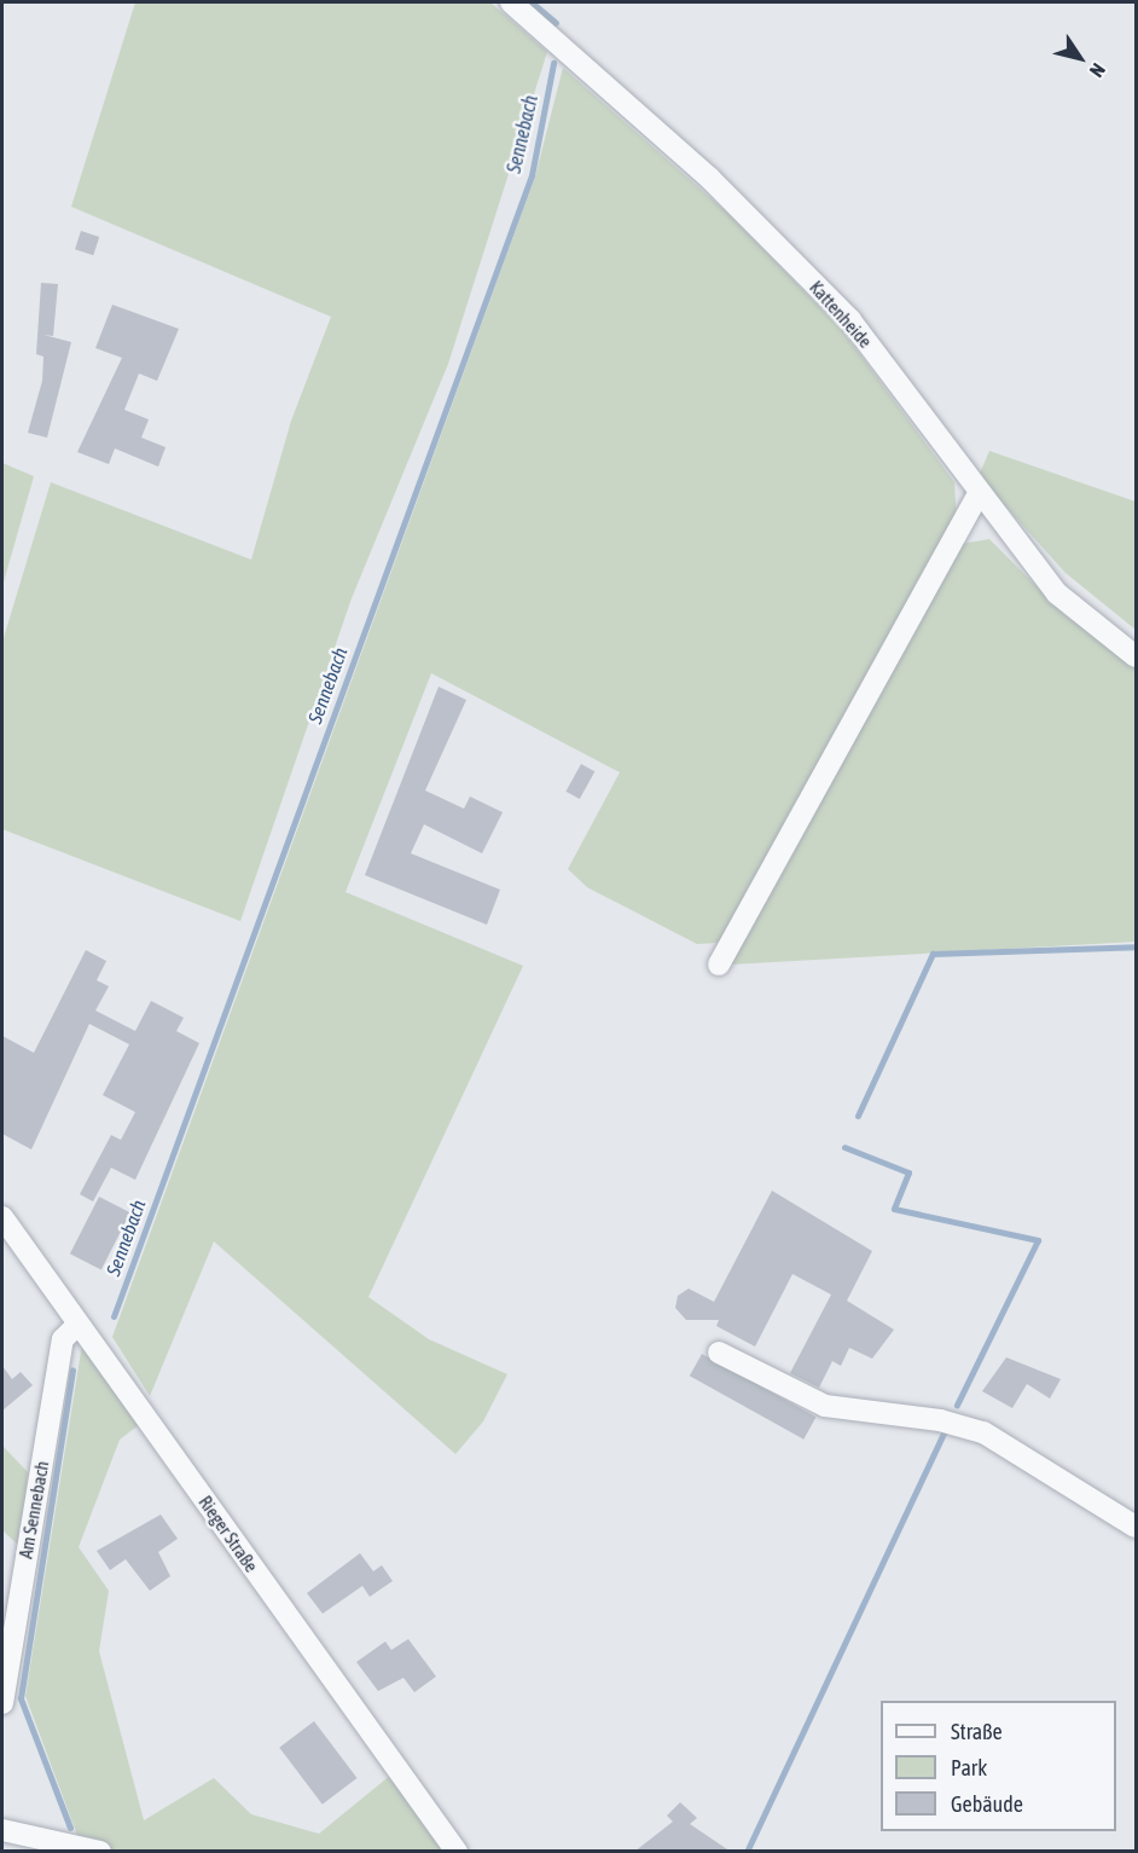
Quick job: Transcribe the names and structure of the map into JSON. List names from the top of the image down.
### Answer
{
  "streets": {
    "street": ["Kattenheide", "Am Sennebach", "Rieger Straße"]
  },
  "crossings": [
    ["Am Sennebach", "Rieger Straße"]
  ],
  "water": ["Sennebach"],
  "legend": ["Straße", "Park", "Gebäude"],
  "north": "bottom right"
}
